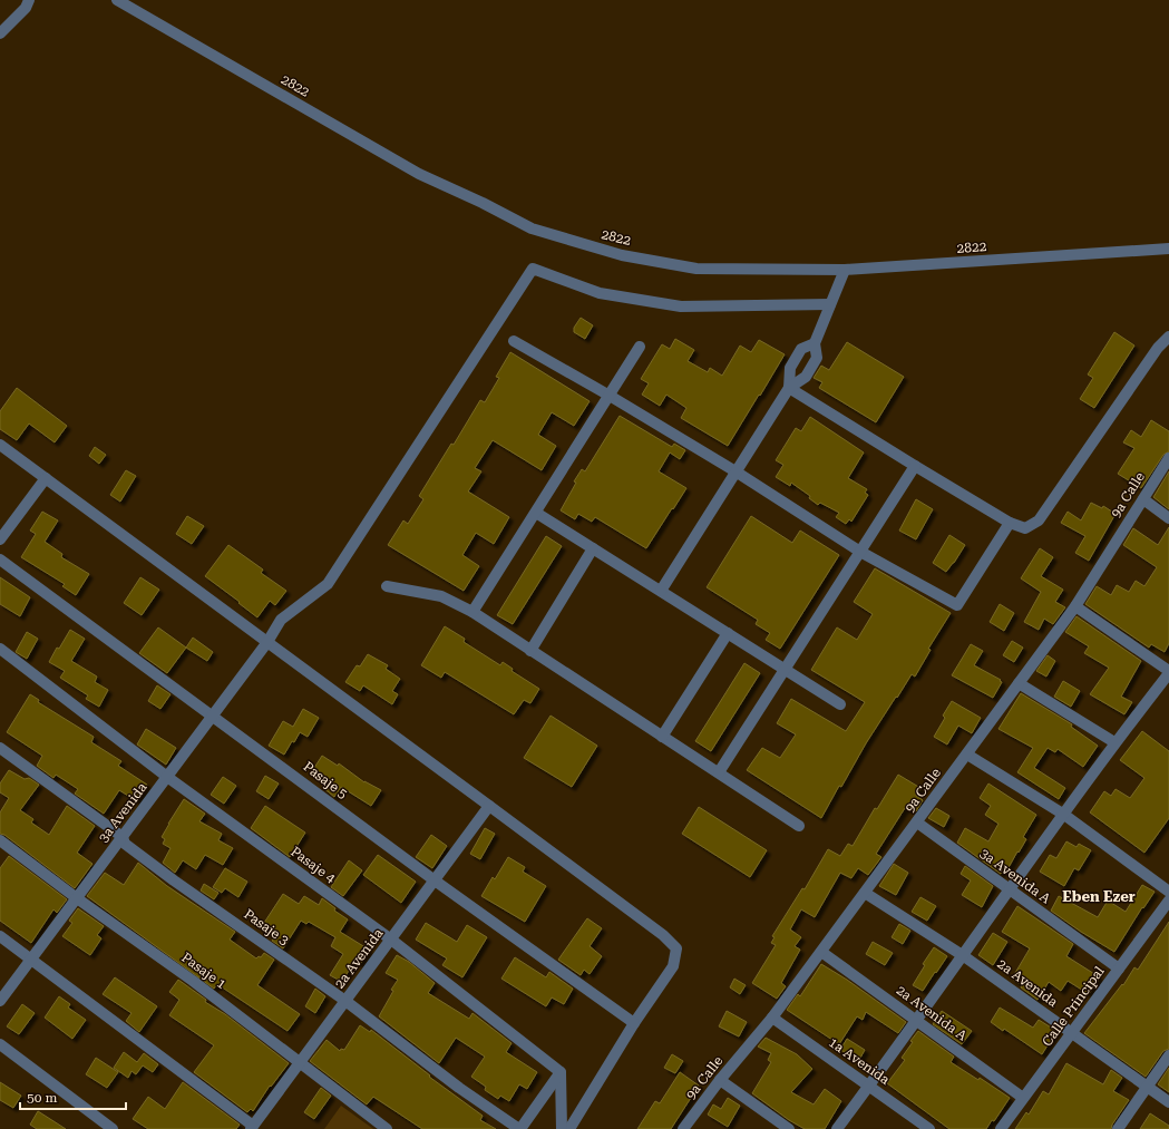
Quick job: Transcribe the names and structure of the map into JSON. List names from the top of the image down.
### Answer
{
  "streets": {
    "street": [
      "2822",
      "9a Calle",
      "Pasaje 5",
      "3a Avenida",
      "Pasaje 4",
      "3a Avenida A",
      "Pasaje 3",
      "2a Avenida",
      "Pasaje 1",
      "Calle Principal",
      "2a Avenida A",
      "1a Avenida"
    ]
  },
  "crossings": [
    ["9a Calle", "3a Avenida A"],
    ["9a Calle", "2a Avenida"],
    ["9a Calle", "2a Avenida A"],
    ["9a Calle", "1a Avenida"],
    ["Pasaje 5", "3a Avenida"],
    ["Pasaje 5", "2a Avenida"],
    ["3a Avenida", "Pasaje 4"],
    ["3a Avenida", "Pasaje 3"],
    ["3a Avenida", "Pasaje 1"],
    ["Pasaje 4", "2a Avenida"],
    ["3a Avenida A", "Calle Principal"],
    ["Pasaje 3", "2a Avenida"],
    ["2a Avenida", "Pasaje 1"],
    ["2a Avenida", "Calle Principal"],
    ["Calle Principal", "2a Avenida A"]
  ],
  "districts": ["Eben Ezer"],
  "scale_bar": "50 m"
}
